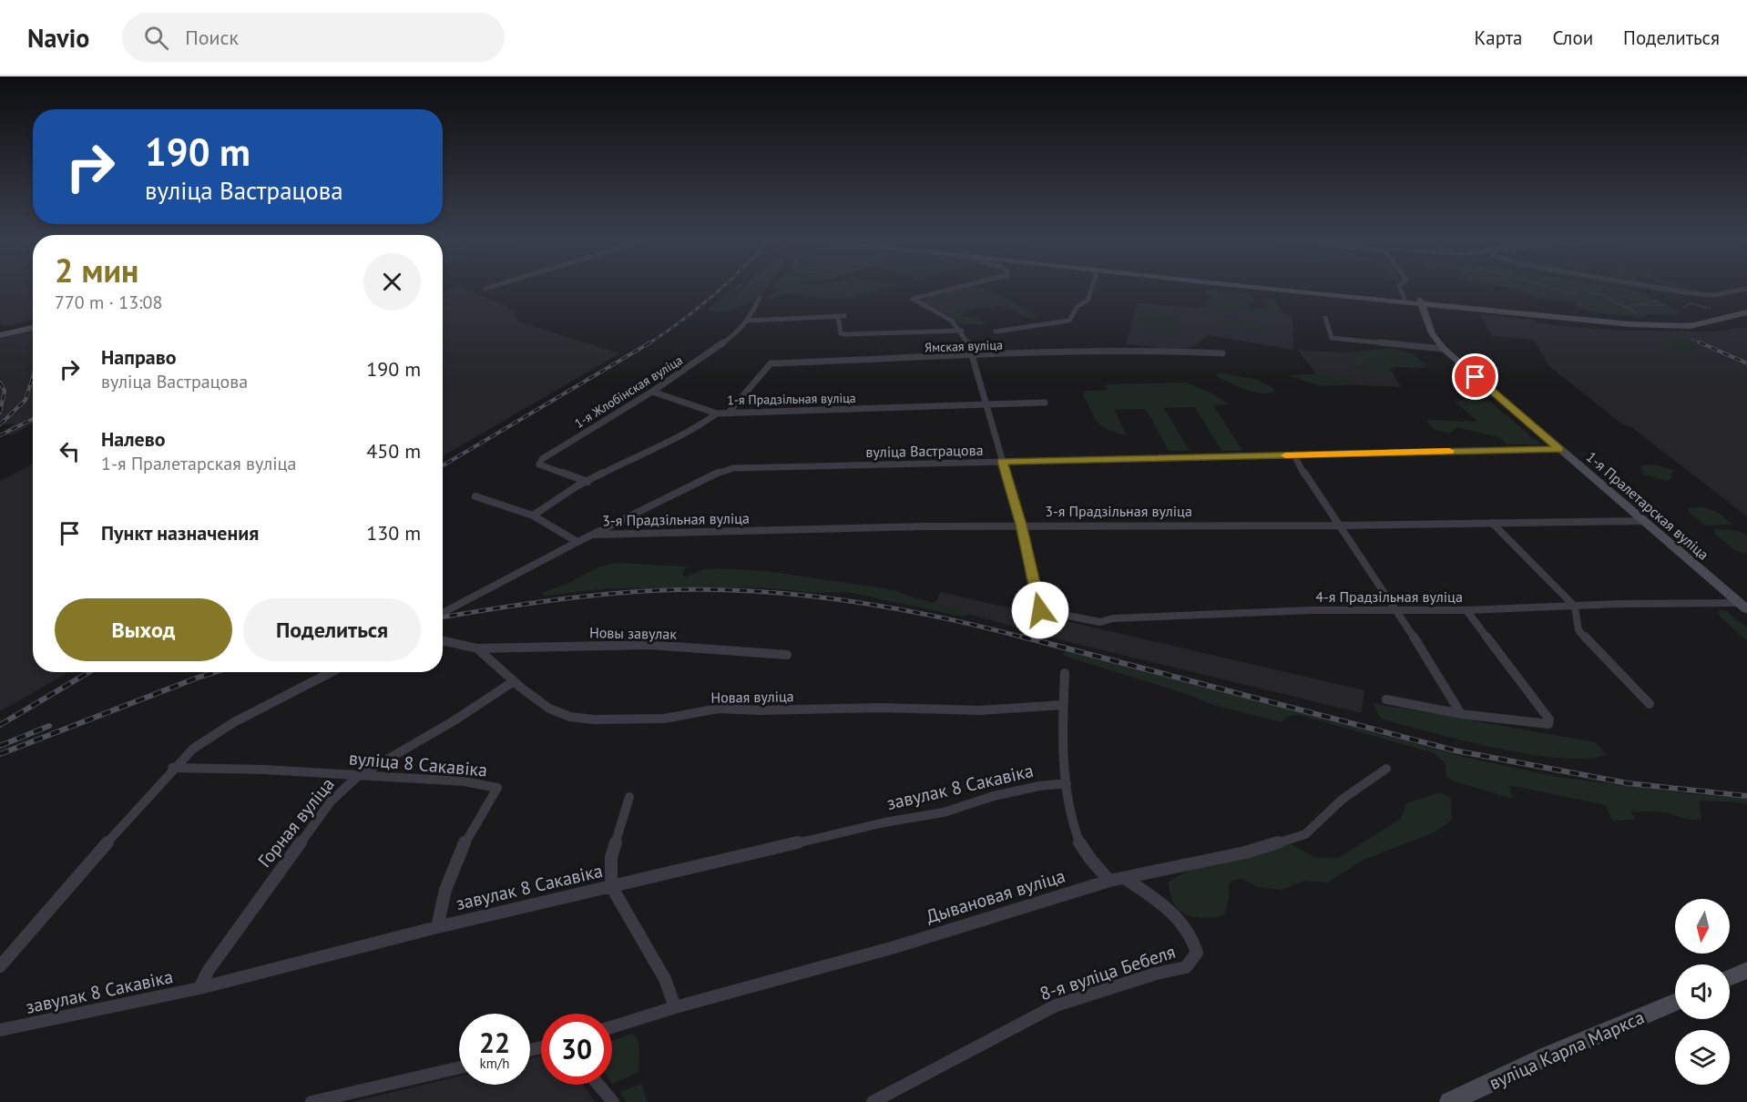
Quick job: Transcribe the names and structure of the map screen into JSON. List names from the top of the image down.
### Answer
{
  "streets": {
    "main road": ["1-я Пралетарская вуліца", "вуліца Карла Маркса"],
    "street": [
      "Ямская вуліца",
      "1-я Жлобінская вуліца",
      "1-я Прадзільная вуліца",
      "вуліца Вастрацова",
      "3-я Прадзільная вуліца",
      "4-я Прадзільная вуліца",
      "Новы завулак",
      "Новая вуліца",
      "вуліца 8 Сакавіка",
      "завулак 8 Сакавіка",
      "Горная вуліца",
      "Дывановая вуліца",
      "8-я вуліца Бебеля"
    ]
  },
  "crossings": [
    ["Ямская вуліца", "1-я Прадзільная вуліца"],
    ["1-я Жлобінская вуліца", "1-я Прадзільная вуліца"],
    ["вуліца Вастрацова", "1-я Пралетарская вуліца"],
    ["вуліца Вастрацова", "3-я Прадзільная вуліца"],
    ["1-я Пралетарская вуліца", "3-я Прадзільная вуліца"],
    ["1-я Пралетарская вуліца", "4-я Прадзільная вуліца"],
    ["3-я Прадзільная вуліца", "4-я Прадзільная вуліца"],
    ["Новы завулак", "Новая вуліца"],
    ["Новая вуліца", "Горная вуліца"],
    ["вуліца 8 Сакавіка", "завулак 8 Сакавіка"],
    ["вуліца 8 Сакавіка", "Горная вуліца"],
    ["завулак 8 Сакавіка", "Горная вуліца"],
    ["Дывановая вуліца", "8-я вуліца Бебеля"]
  ],
  "north": "bottom",
  "page": {
    "header": "Navio",
    "search": "Поиск",
    "nav": ["Карта", "Слои", "Поделиться"],
    "turn": ["190 m", "вуліца Вастрацова"],
    "heading": ["2 мин", "770 m · 13:08"],
    "list": [
      {
        "name": "Направо",
        "note": "вуліца Вастрацова",
        "value": "190 m"
      },
      {
        "name": "Налево",
        "note": "1-я Пралетарская вуліца",
        "value": "450 m"
      },
      {
        "name": "Пункт назначения",
        "value": "130 m"
      }
    ],
    "buttons": ["Выход", "Поделиться"],
    "speed": "22 km/h",
    "limit": "30"
  }
}
